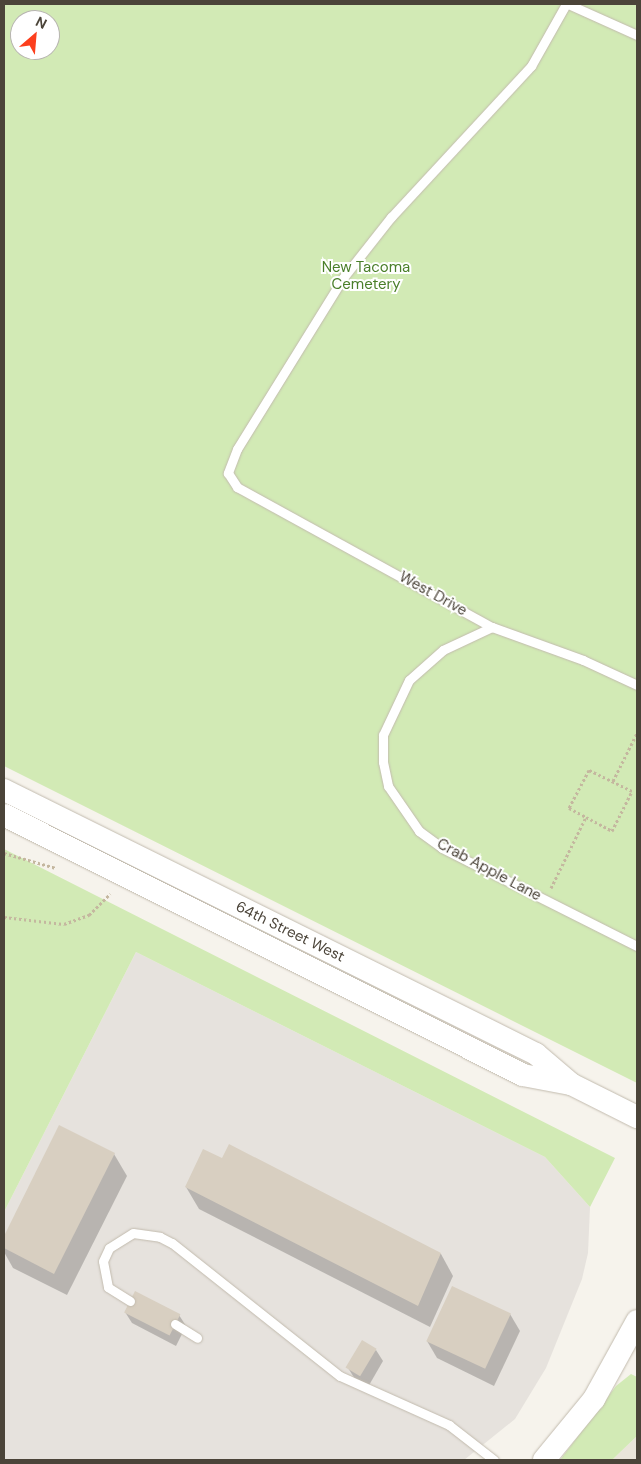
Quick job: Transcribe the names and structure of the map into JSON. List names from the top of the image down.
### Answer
{
  "streets": {
    "street": ["64th Street West"],
    "lane": ["West Drive", "Crab Apple Lane"]
  },
  "crossings": [
    ["West Drive", "Crab Apple Lane"]
  ],
  "parks": ["New Tacoma Cemetery"],
  "north": "top right"
}
